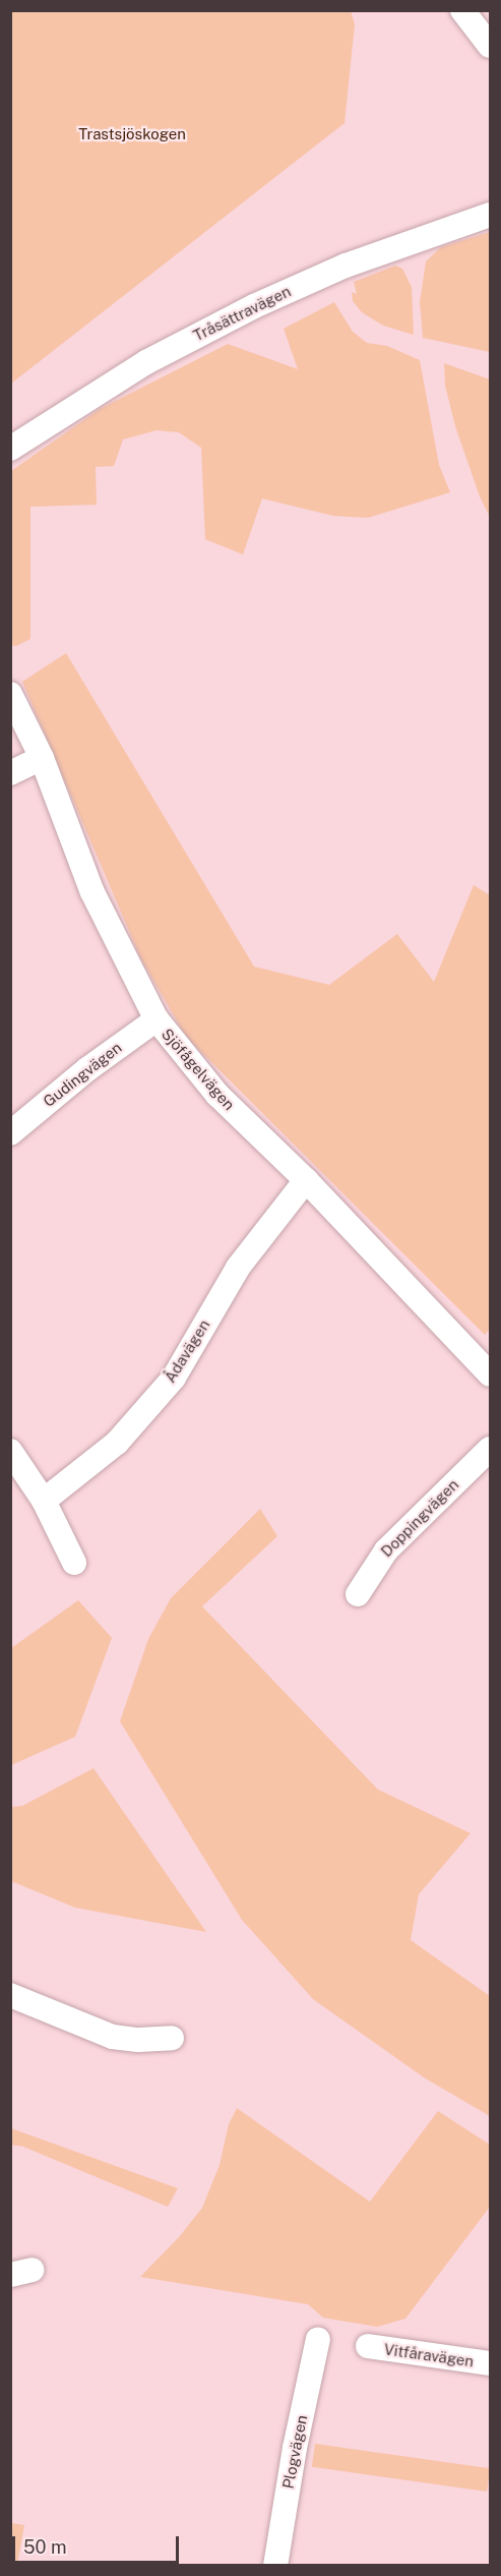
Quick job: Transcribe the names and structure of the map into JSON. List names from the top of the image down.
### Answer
{
  "streets": {
    "street": [
      "Tråsättravägen",
      "Sjöfågelvägen",
      "Gudingvägen",
      "Ådavägen",
      "Doppingvägen",
      "Vitfåravägen",
      "Plogvägen"
    ]
  },
  "crossings": [
    ["Sjöfågelvägen", "Gudingvägen"],
    ["Sjöfågelvägen", "Ådavägen"]
  ],
  "parks": ["Trastsjöskogen"],
  "scale_bar": "50 m"
}
